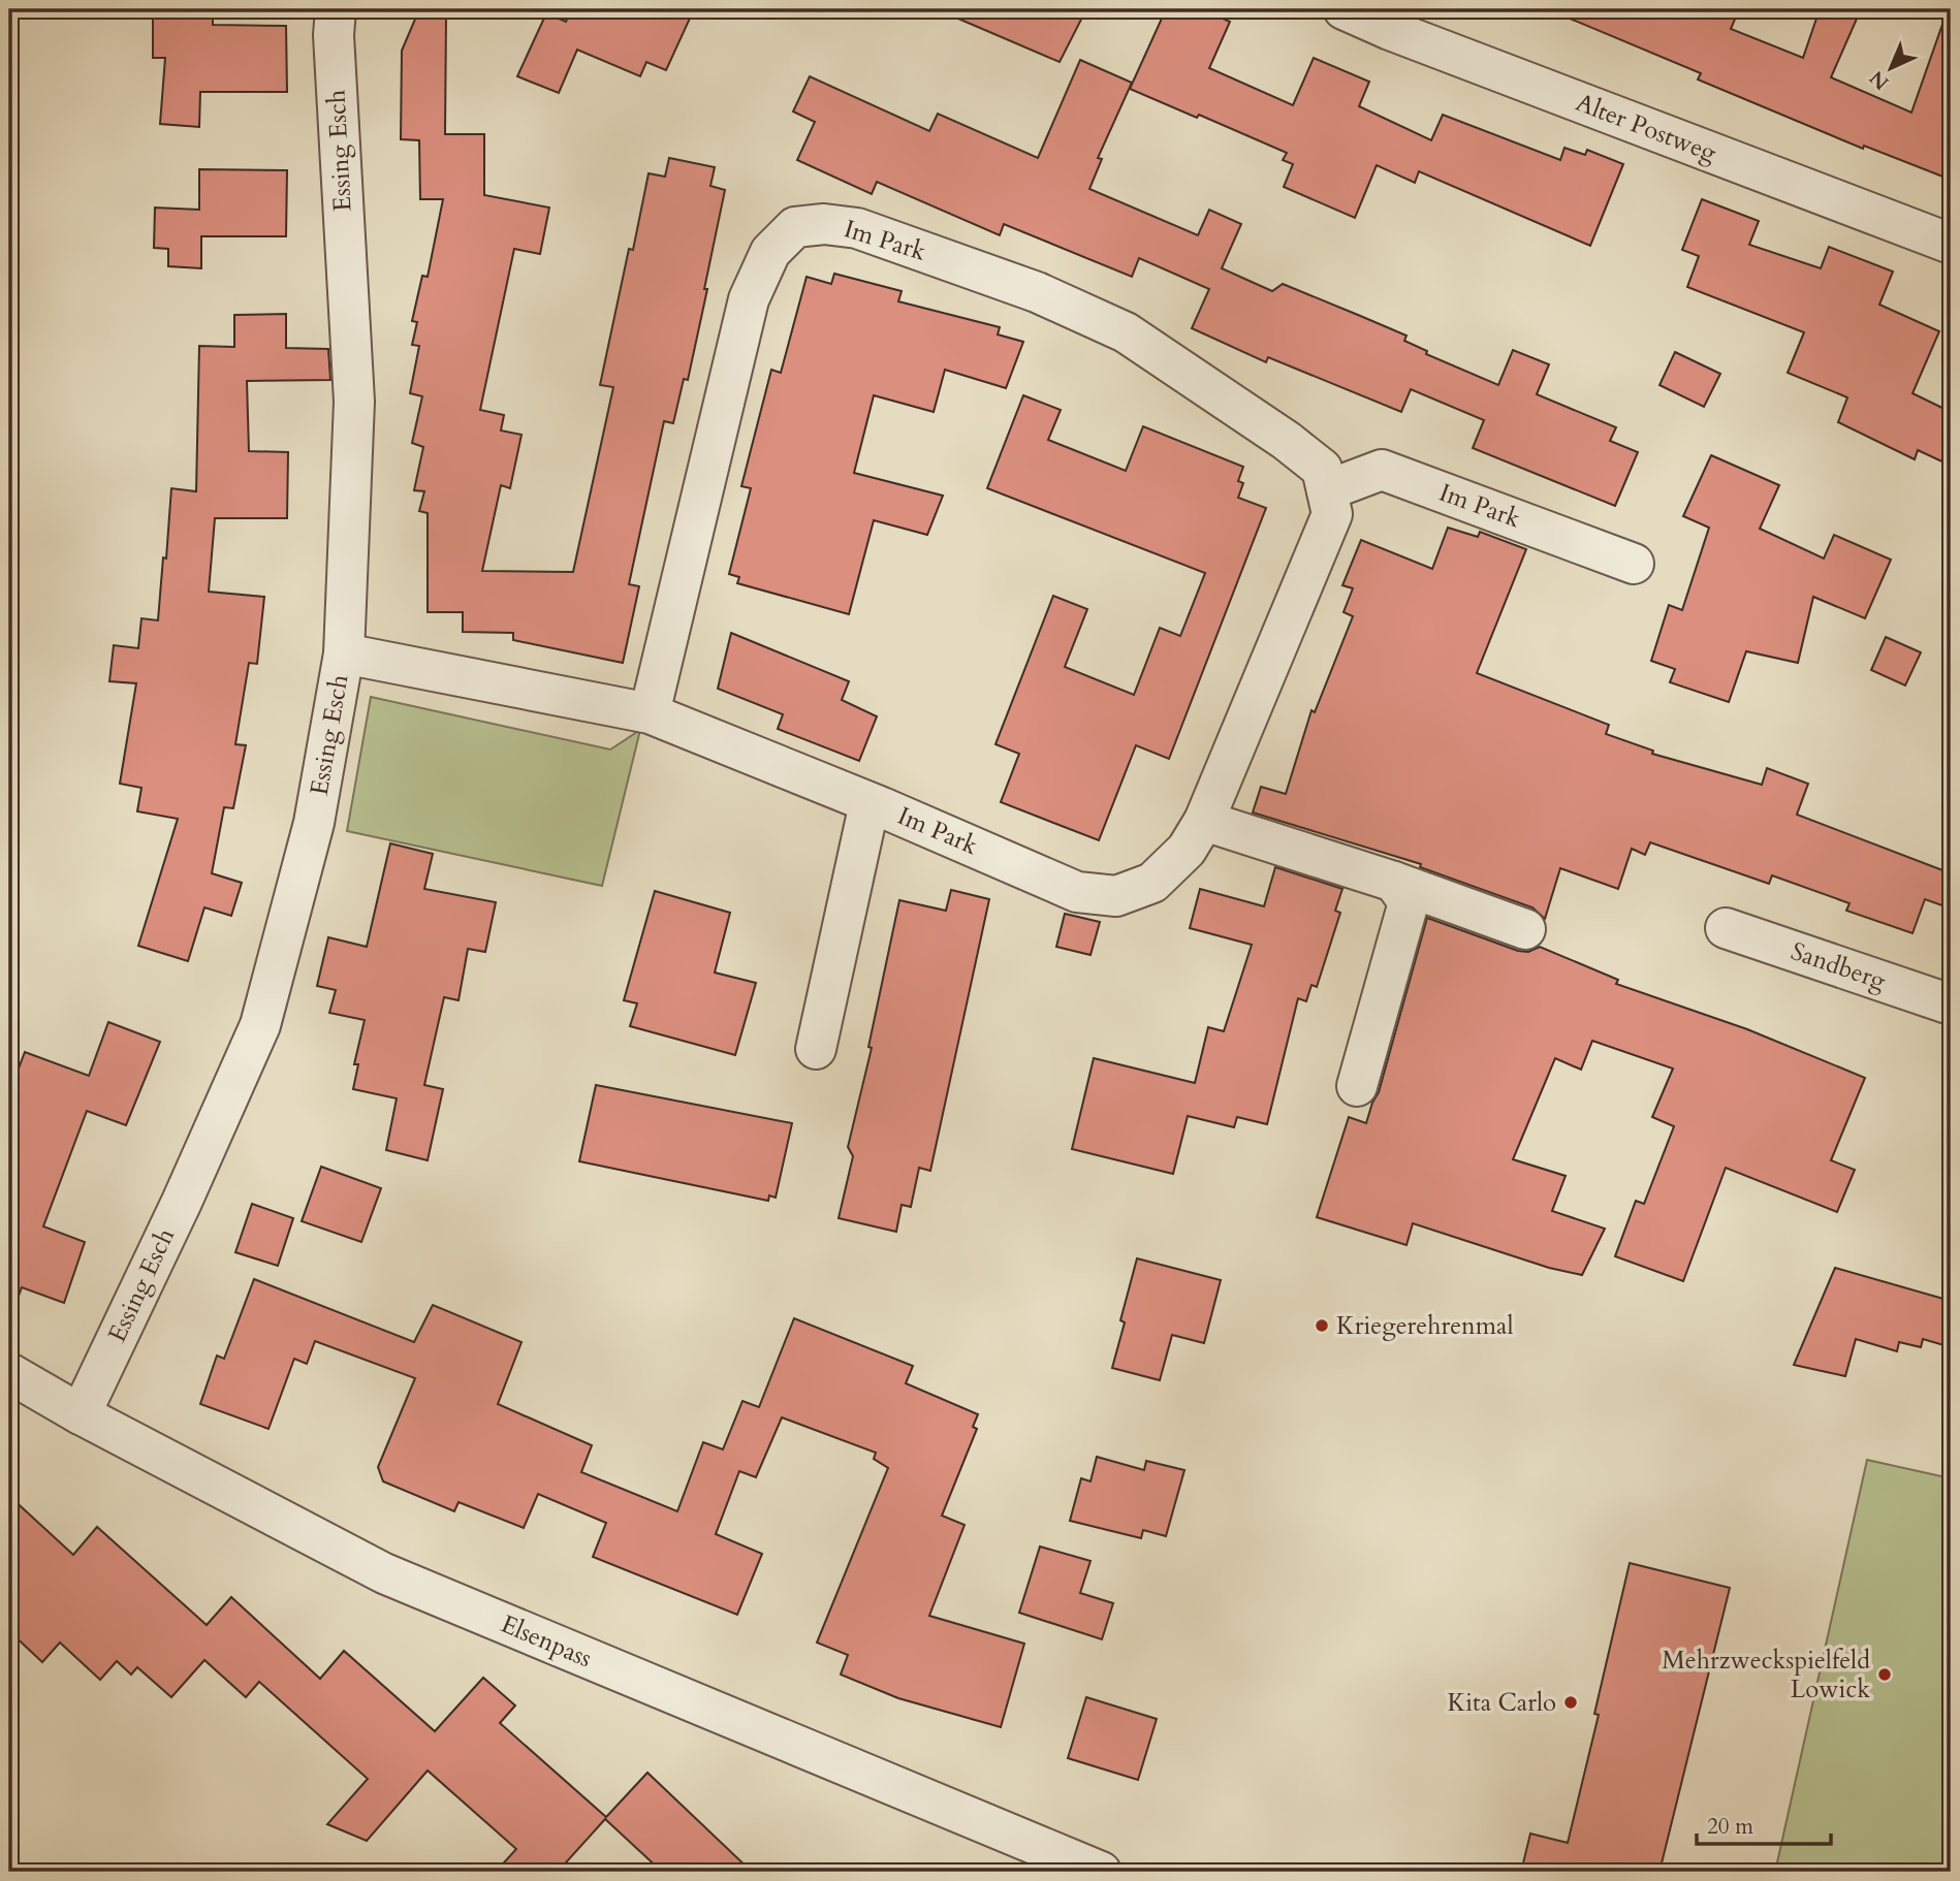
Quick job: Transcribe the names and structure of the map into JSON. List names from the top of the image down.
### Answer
{
  "streets": {
    "street": [
      "Alter Postweg",
      "Essing Esch",
      "Im Park",
      "Sandberg",
      "Elsenpass"
    ]
  },
  "crossings": [
    ["Essing Esch", "Im Park"],
    ["Essing Esch", "Elsenpass"]
  ],
  "places": ["Kriegerehrenmal", "Mehrzweckspielfeld Lowick", "Kita Carlo"],
  "scale_bar": "20 m",
  "north": "bottom left"
}
